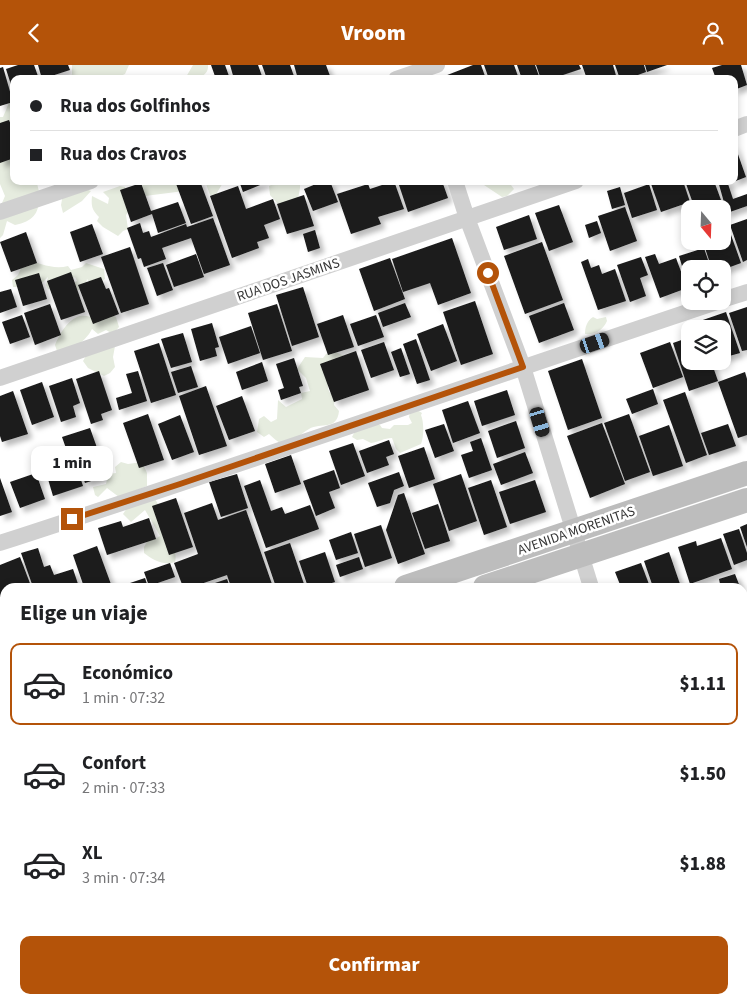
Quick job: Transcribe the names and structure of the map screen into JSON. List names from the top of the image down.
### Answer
{
  "streets": {
    "main road": ["AVENIDA MORENITAS"],
    "street": ["RUA DOS JASMINS"]
  },
  "north": "bottom",
  "page": {
    "header": "Vroom",
    "banner": ["Rua dos Golfinhos", "Rua dos Cravos"],
    "bubble": "1 min",
    "heading": "Elige un viaje",
    "list": [
      {
        "name": "Económico",
        "note": "1 min · 07:32",
        "value": "$1.11"
      },
      {
        "name": "Confort",
        "note": "2 min · 07:33",
        "value": "$1.50"
      },
      {
        "name": "XL",
        "note": "3 min · 07:34",
        "value": "$1.88"
      }
    ],
    "buttons": "Confirmar"
  }
}
